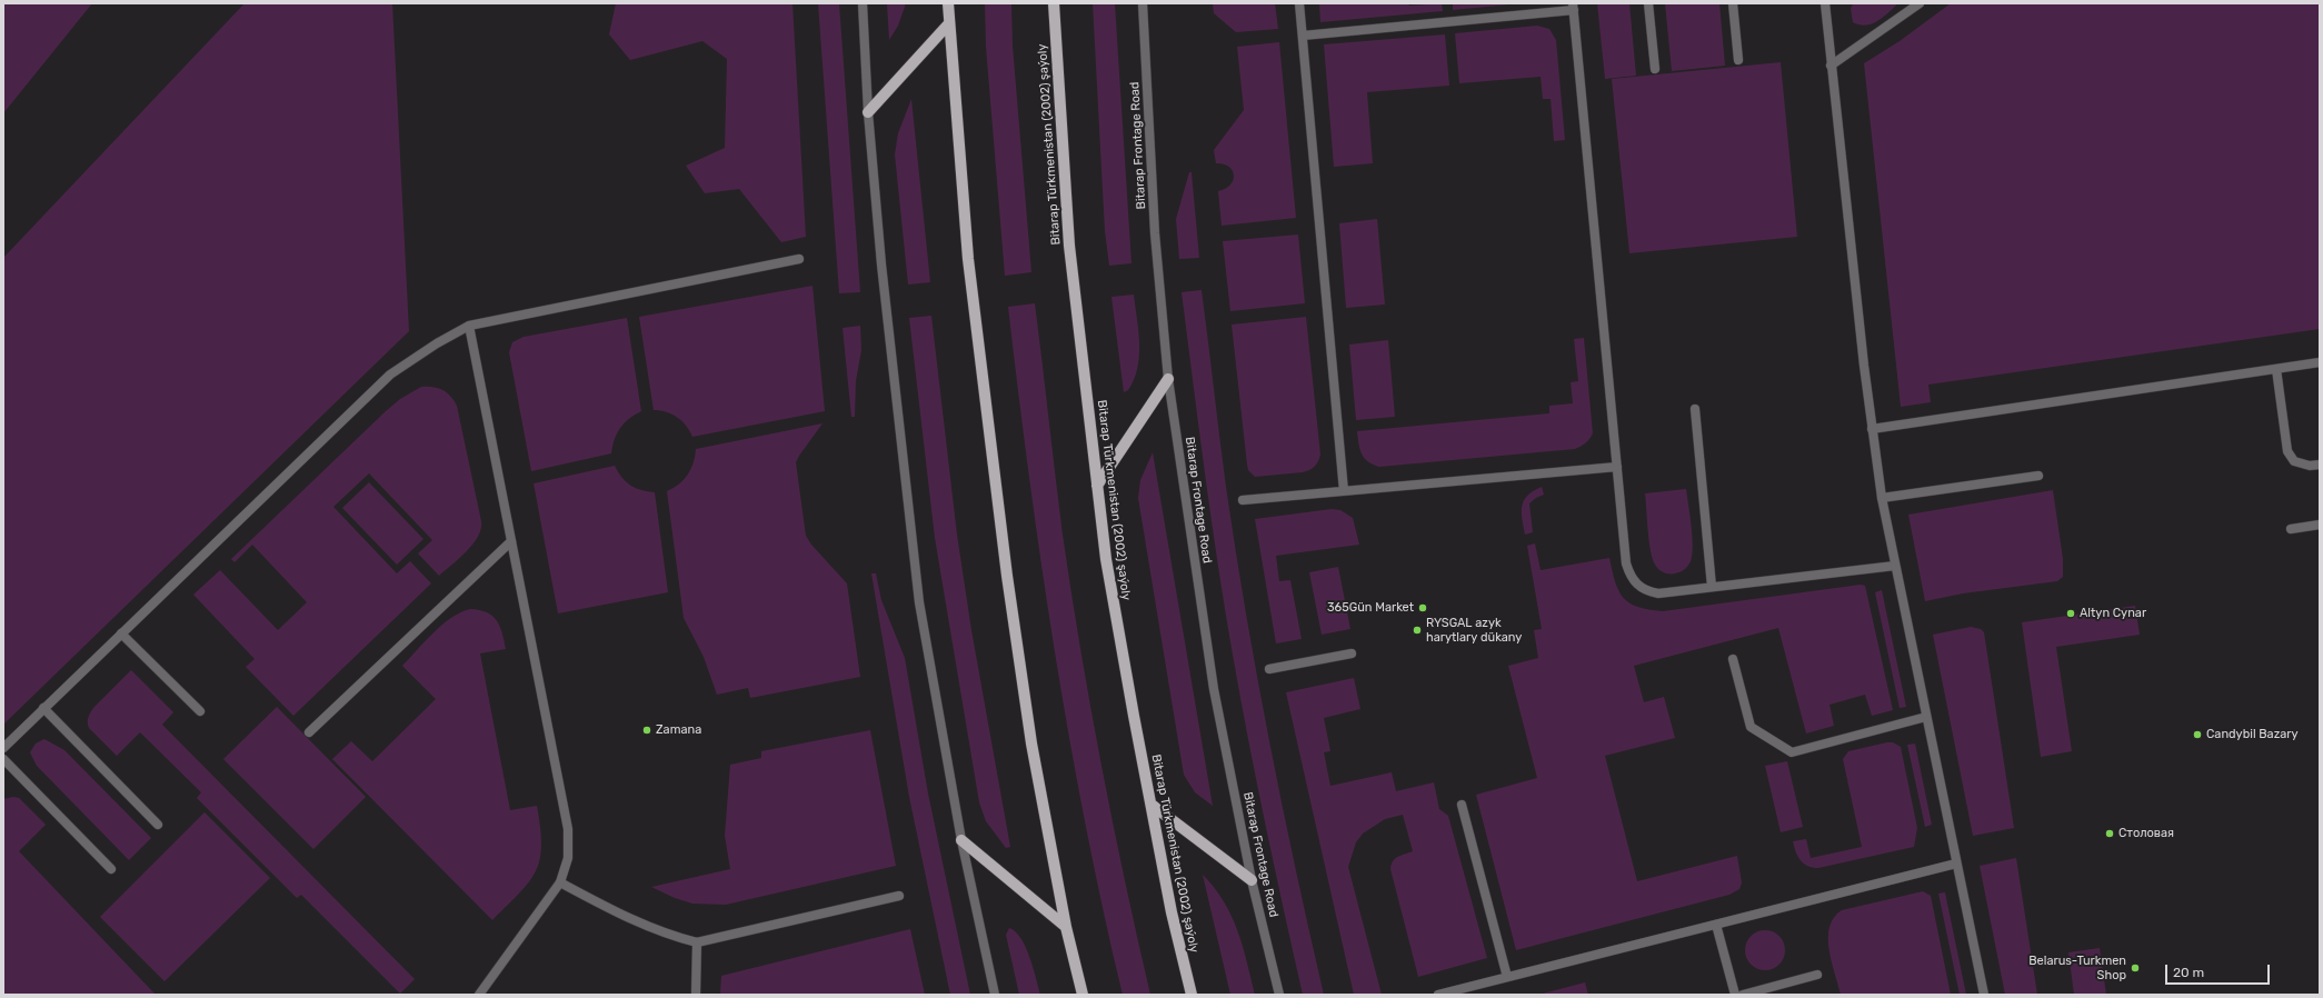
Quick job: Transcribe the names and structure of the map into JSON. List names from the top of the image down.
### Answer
{
  "streets": {
    "main road": ["Bitarap Türkmenistan (2002) şaýoly"],
    "street": ["Bitarap Frontage Road"]
  },
  "places": [
    "365Gün Market",
    "Altyn Cynar",
    "RYSGAL azyk harytlary dükany",
    "Zamana",
    "Candybil Bazary",
    "Столовая",
    "Belarus-Turkmen Shop"
  ],
  "scale_bar": "20 m"
}
